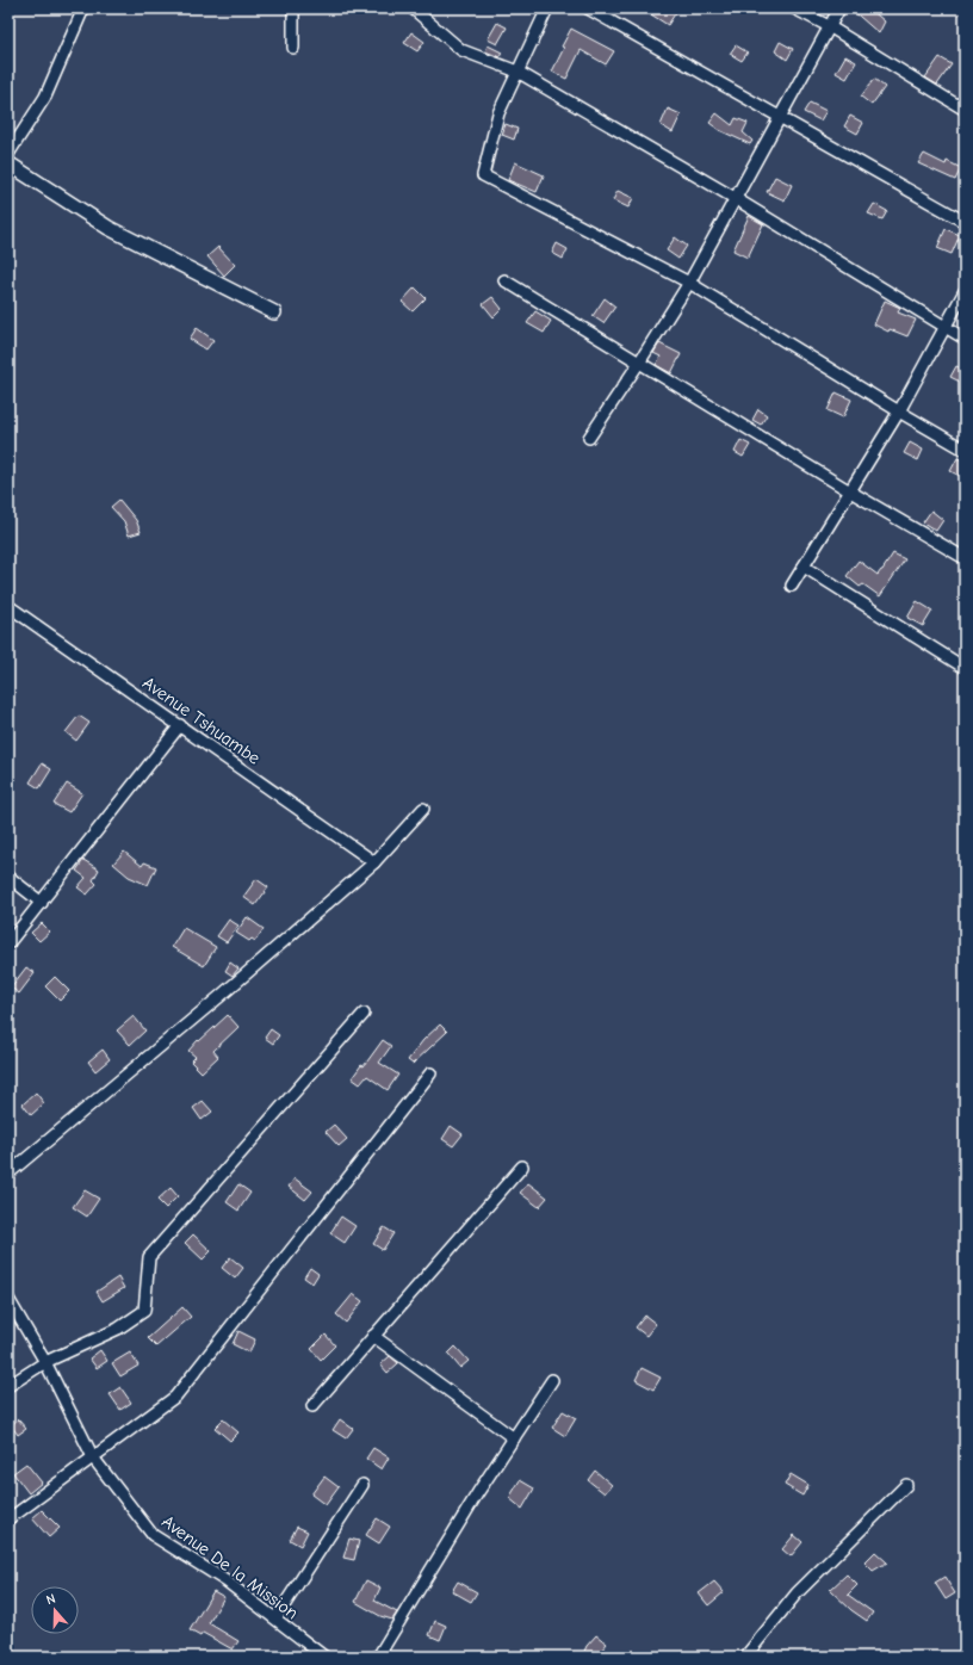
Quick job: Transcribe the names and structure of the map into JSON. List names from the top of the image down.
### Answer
{
  "streets": {
    "street": ["Avenue Tshuambe", "Avenue De la Mission"]
  },
  "north": "top"
}
